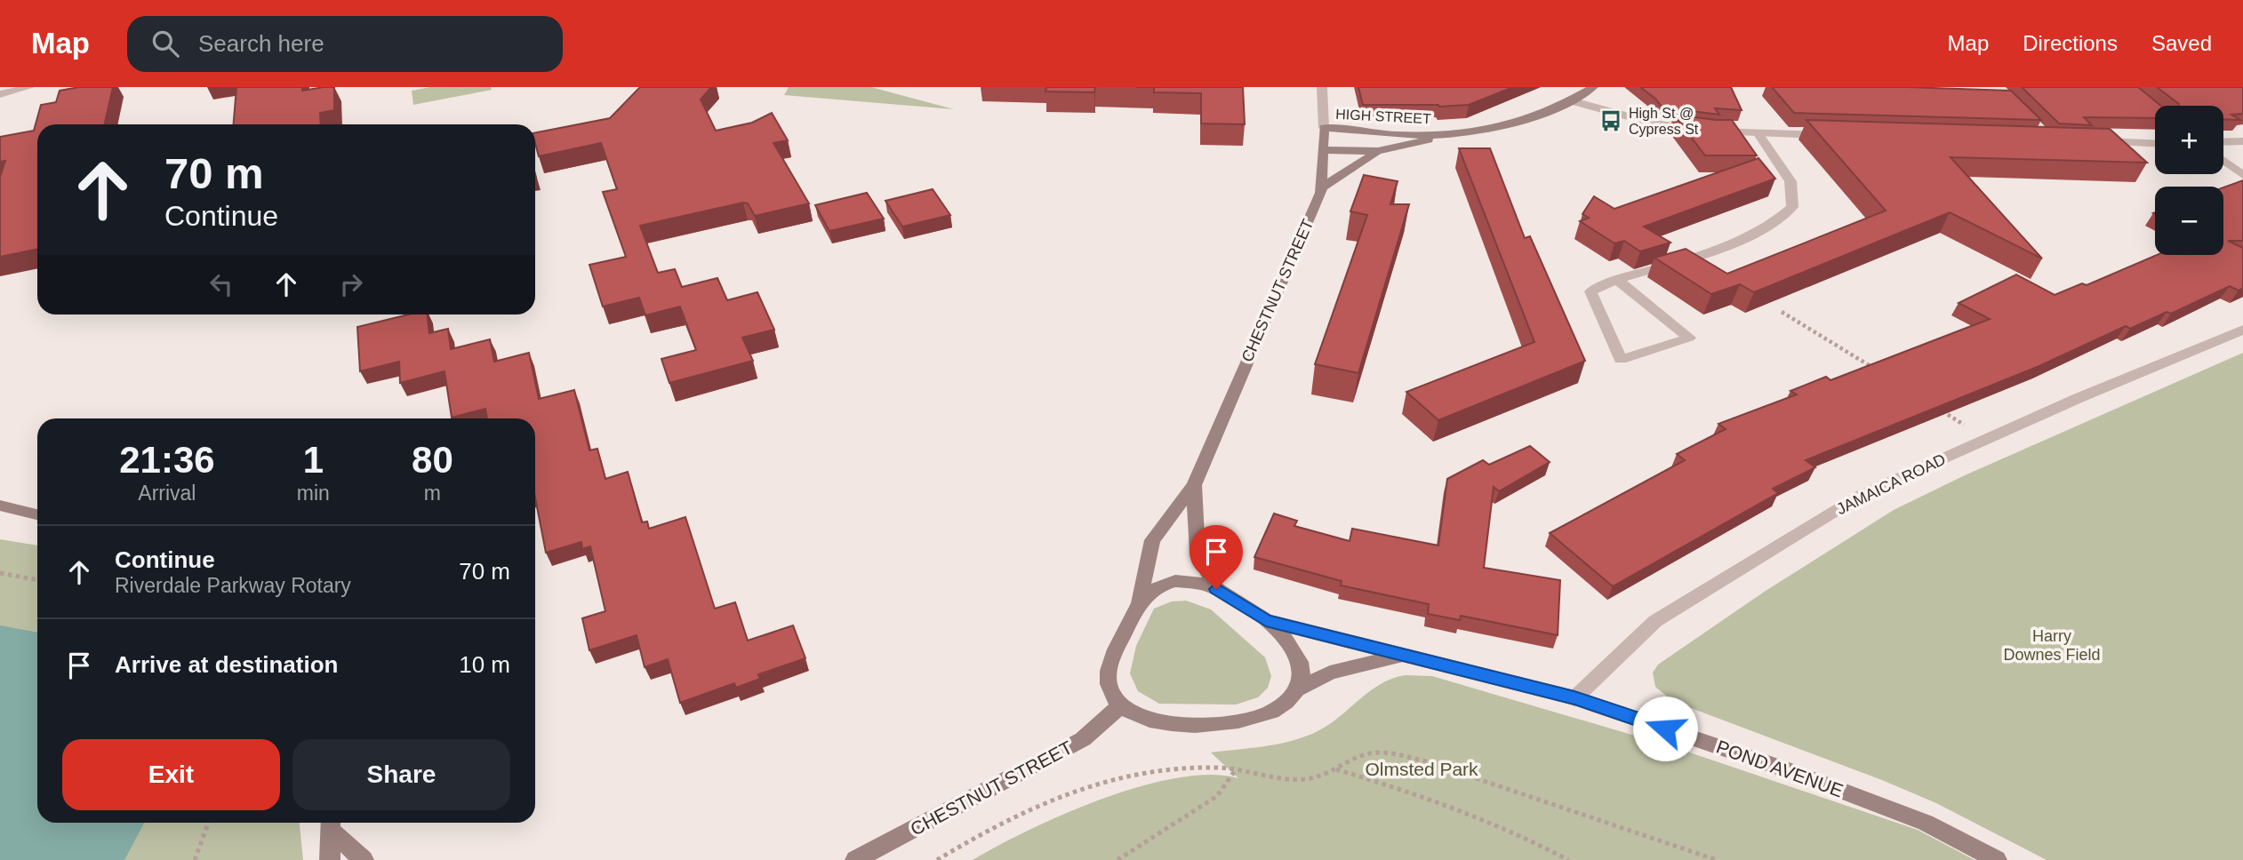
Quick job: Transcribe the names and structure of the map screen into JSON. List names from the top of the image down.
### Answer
{
  "streets": {
    "main road": ["HIGH STREET", "CHESTNUT STREET", "POND AVENUE"],
    "street": ["JAMAICA ROAD"]
  },
  "crossings": [
    ["HIGH STREET", "CHESTNUT STREET"],
    ["CHESTNUT STREET", "POND AVENUE"],
    ["JAMAICA ROAD", "POND AVENUE"]
  ],
  "parks": ["Harry Downes Field", "Olmsted Park"],
  "places": {
    "bus stop": ["High St @ Cypress St"]
  },
  "page": {
    "header": "Map",
    "search": "Search here",
    "nav": ["Map", "Directions", "Saved"],
    "map_buttons": ["+", "−"],
    "turn": ["70 m", "Continue"],
    "eta": [
      "21:36",
      "Arrival",
      "1",
      "min",
      "80",
      "m"
    ],
    "list": [
      {
        "name": "Continue",
        "note": "Riverdale Parkway Rotary",
        "value": "70 m"
      },
      {
        "name": "Arrive at destination",
        "value": "10 m"
      }
    ],
    "buttons": ["Exit", "Share"]
  }
}
